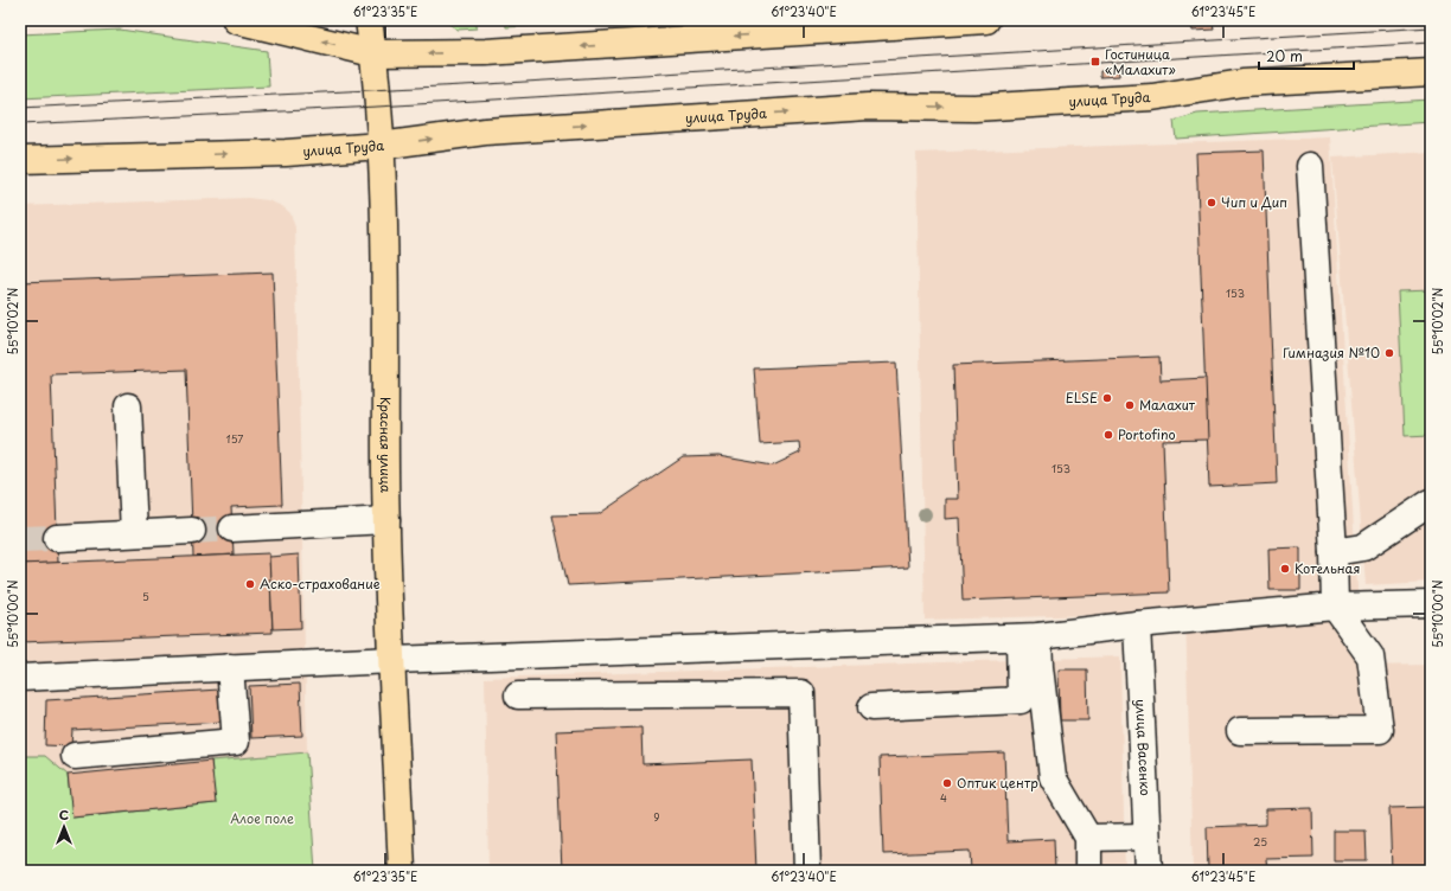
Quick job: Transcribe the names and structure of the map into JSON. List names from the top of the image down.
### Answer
{
  "streets": {
    "main road": ["улица Труда", "Красная улица"],
    "street": ["улица Васенко"]
  },
  "crossings": [
    ["улица Труда", "Красная улица"]
  ],
  "parks": ["Алое поле"],
  "places": {
    "transit": ["Гостиница «Малахит»"],
    "other": [
      "Чип и Дип",
      "Гимназия №10",
      "ELSE",
      "Малахит",
      "Portofino",
      "Котельная",
      "Аско-страхование",
      "Оптик центр"
    ]
  },
  "house_numbers": [
    "153",
    "157",
    "153",
    "5",
    "4",
    "9",
    "25"
  ],
  "scale_bar": "20 m",
  "north": "top",
  "coordinates": [
    "61°23'35\"E",
    "61°23'40\"E",
    "61°23'45\"E",
    "55°10'02\"N",
    "55°10'00\"N"
  ]
}
